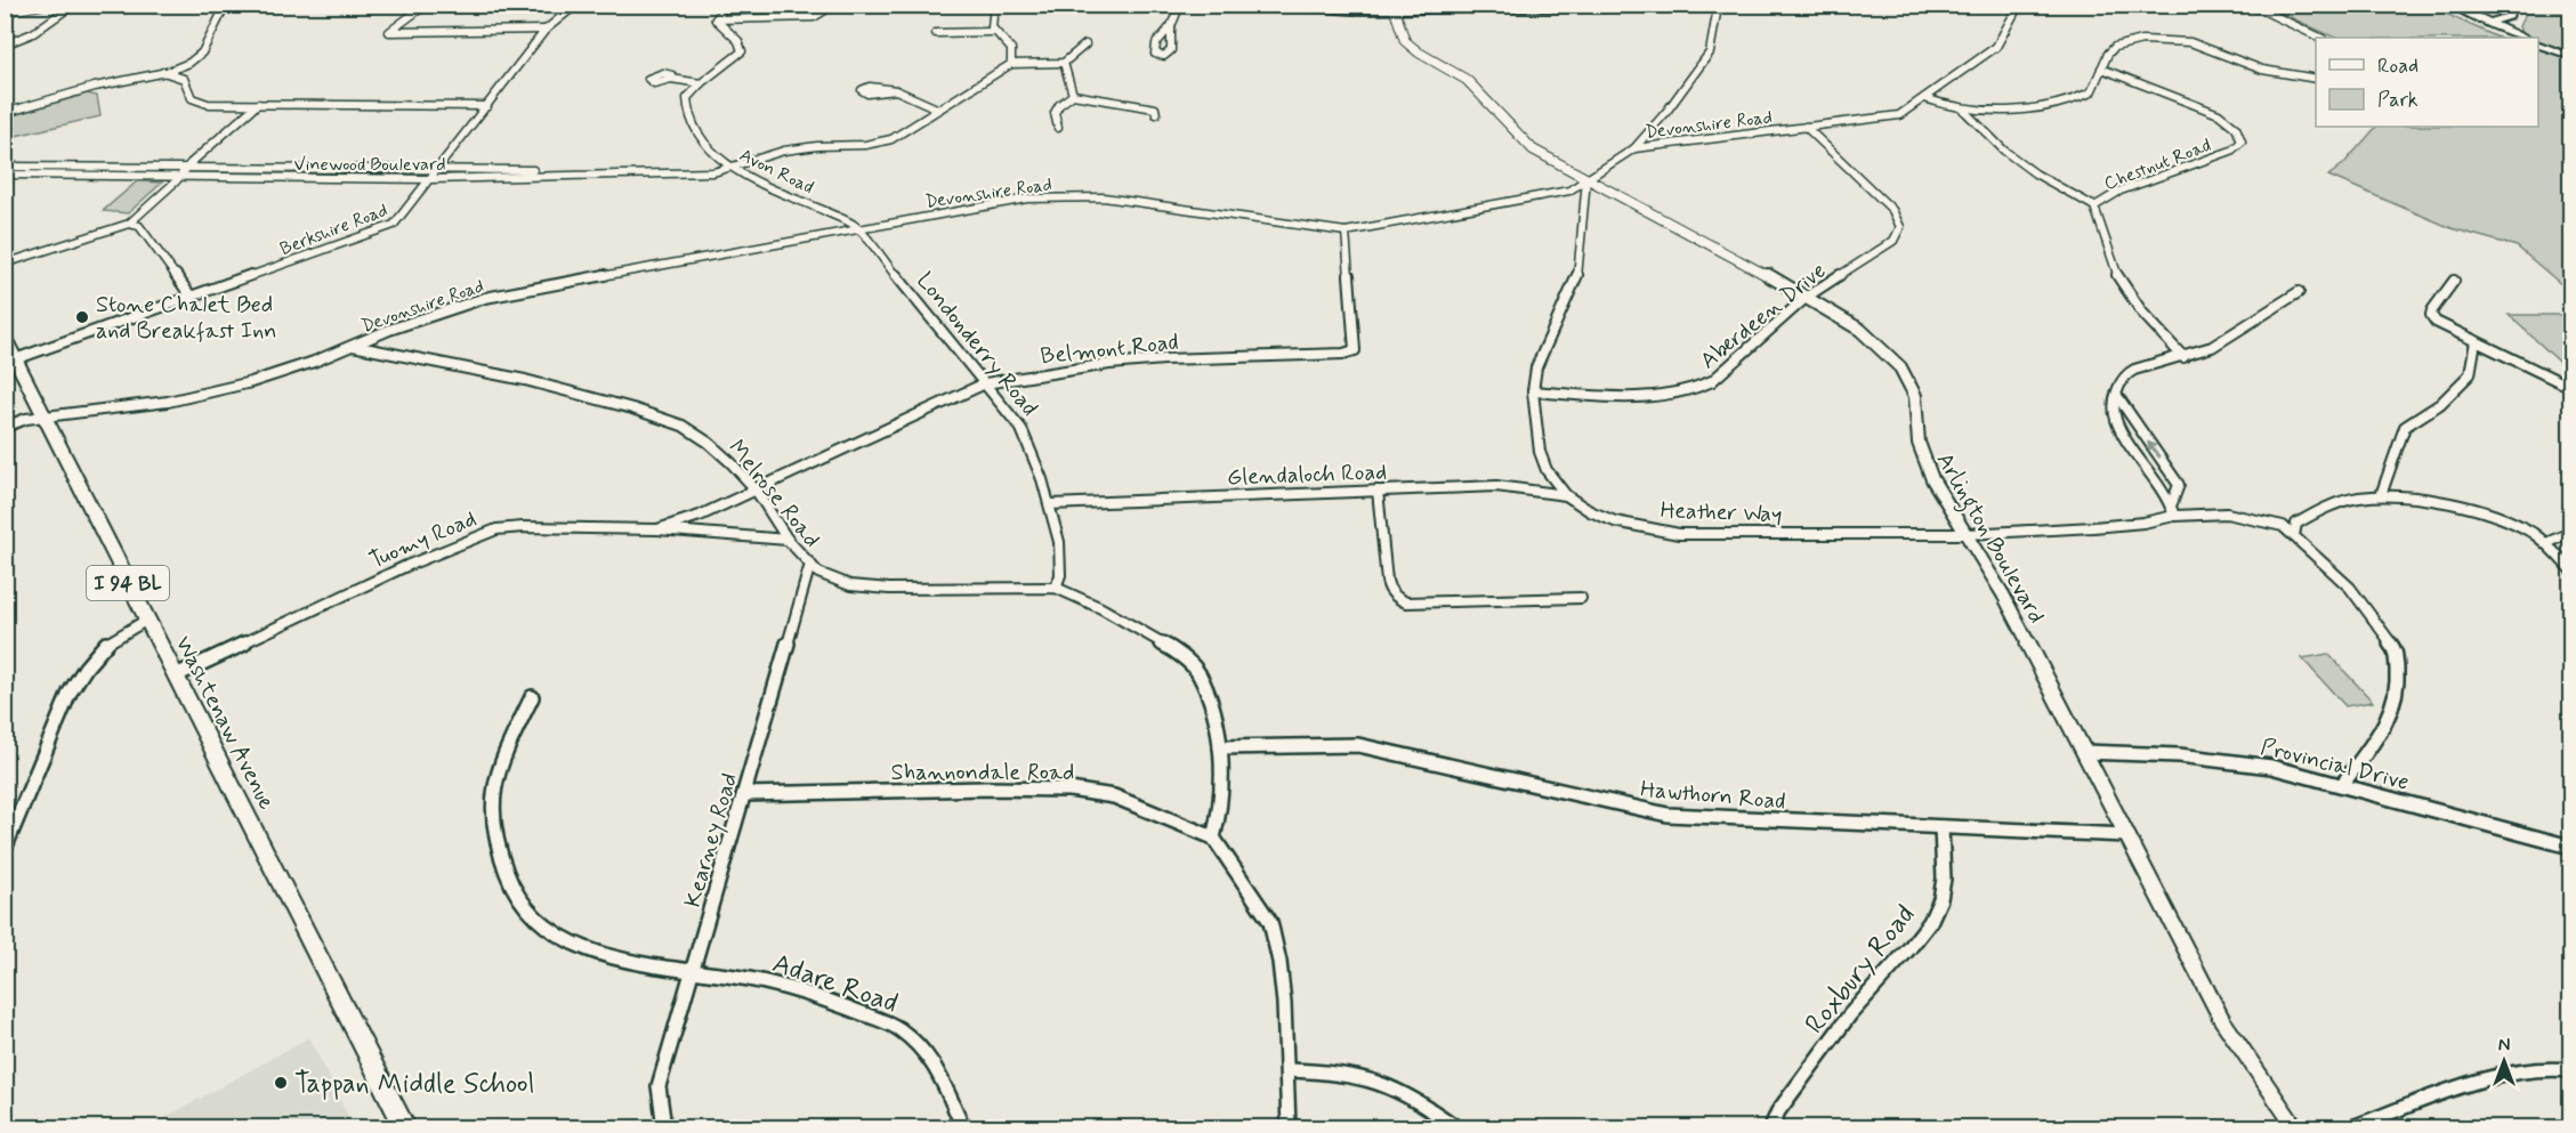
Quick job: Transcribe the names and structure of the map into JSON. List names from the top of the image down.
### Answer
{
  "streets": {
    "main road": ["I 94 BL", "Washtenaw Avenue"],
    "street": [
      "Devonshire Road",
      "Vinewood Boulevard",
      "Chestnut Road",
      "Avon Road",
      "Berkshire Road",
      "Aberdeen Drive",
      "Londonderry Road",
      "Belmont Road",
      "Glendaloch Road",
      "Melrose Road",
      "Heather Way",
      "Arlington Boulevard",
      "Tuomy Road",
      "Provincial Drive",
      "Shannondale Road",
      "Hawthorn Road",
      "Kearney Road",
      "Roxbury Road",
      "Adare Road"
    ]
  },
  "crossings": [
    ["Devonshire Road", "Avon Road"],
    ["Devonshire Road", "Aberdeen Drive"],
    ["Devonshire Road", "Londonderry Road"],
    ["Devonshire Road", "Belmont Road"],
    ["Devonshire Road", "Melrose Road"],
    ["Devonshire Road", "Heather Way"],
    ["Devonshire Road", "Arlington Boulevard"],
    ["Devonshire Road", "Washtenaw Avenue"],
    ["Vinewood Boulevard", "Avon Road"],
    ["Vinewood Boulevard", "Berkshire Road"],
    ["Avon Road", "Londonderry Road"],
    ["Berkshire Road", "Washtenaw Avenue"],
    ["Aberdeen Drive", "Heather Way"],
    ["Aberdeen Drive", "Arlington Boulevard"],
    ["Londonderry Road", "Belmont Road"],
    ["Londonderry Road", "Glendaloch Road"],
    ["Londonderry Road", "Melrose Road"],
    ["Belmont Road", "Melrose Road"],
    ["Belmont Road", "Tuomy Road"],
    ["Glendaloch Road", "Heather Way"],
    ["Melrose Road", "Tuomy Road"],
    ["Melrose Road", "Kearney Road"],
    ["Heather Way", "Arlington Boulevard"],
    ["Heather Way", "Provincial Drive"],
    ["Arlington Boulevard", "Provincial Drive"],
    ["Arlington Boulevard", "Hawthorn Road"],
    ["Tuomy Road", "Washtenaw Avenue"],
    ["Shannondale Road", "Kearney Road"],
    ["Hawthorn Road", "Roxbury Road"],
    ["Kearney Road", "Adare Road"]
  ],
  "places": ["Stone Chalet Bed and Breakfast Inn", "Tappan Middle School"],
  "legend": ["Road", "Park"],
  "north": "top"
}
